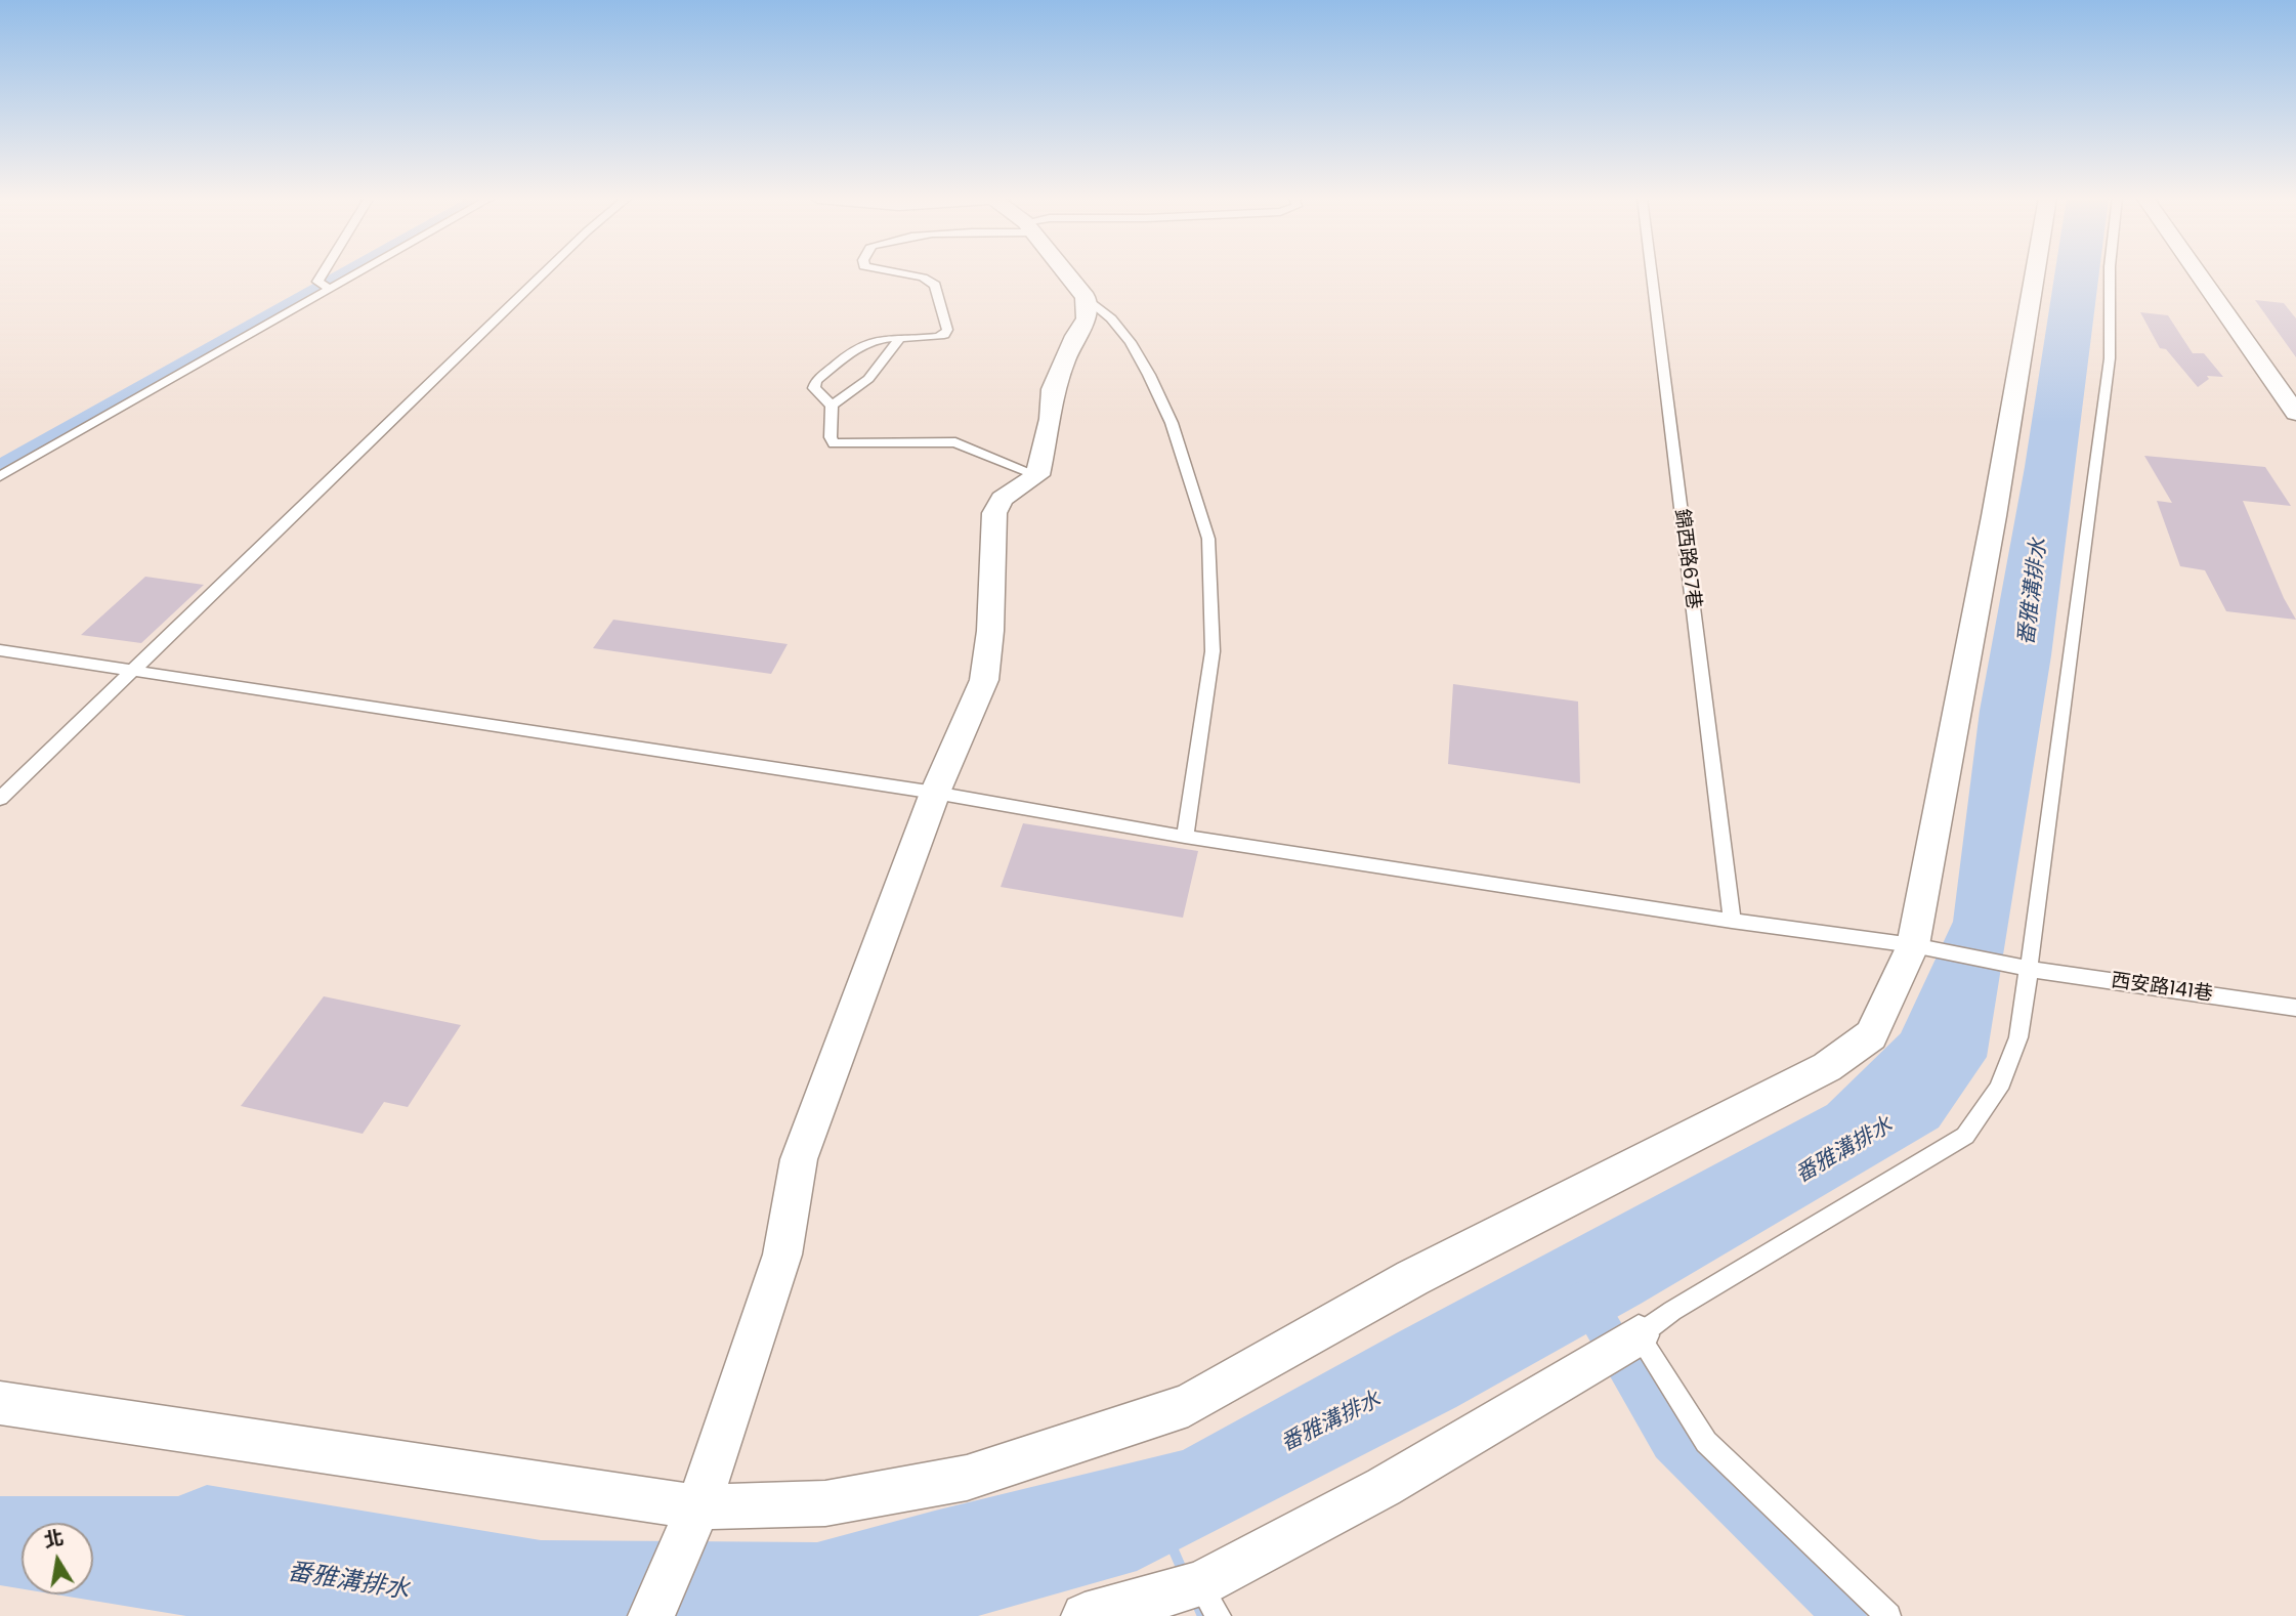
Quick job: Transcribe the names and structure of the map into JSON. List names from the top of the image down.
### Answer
{
  "streets": {
    "lane": ["錦西路67巷", "西安路141巷"]
  },
  "crossings": [
    ["錦西路67巷", "西安路141巷"]
  ],
  "water": ["番雅溝排水"],
  "north": "top"
}
